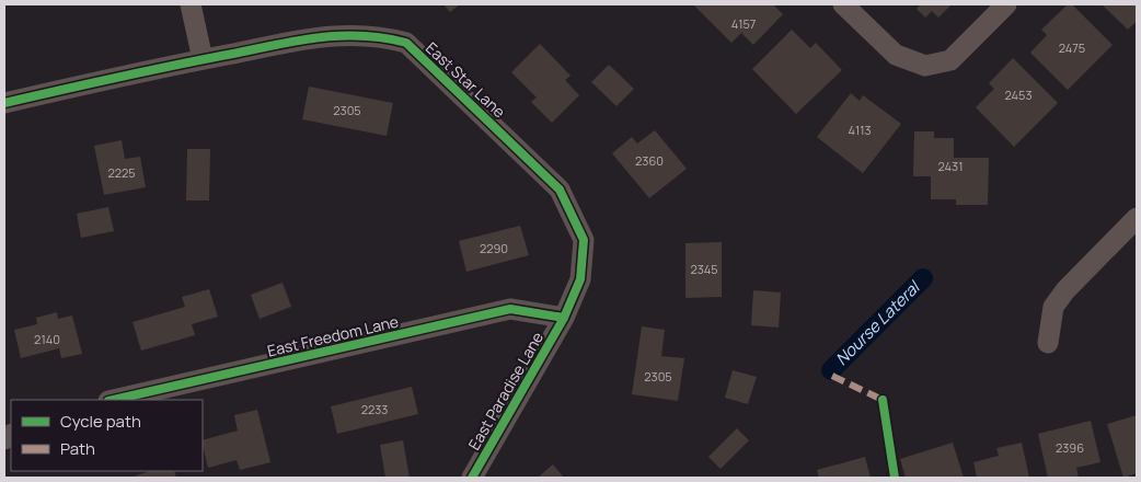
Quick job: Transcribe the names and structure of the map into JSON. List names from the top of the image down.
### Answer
{
  "streets": {
    "street": ["East Star Lane", "East Freedom Lane", "East Paradise Lane"]
  },
  "crossings": [
    ["East Star Lane", "East Freedom Lane"],
    ["East Star Lane", "East Paradise Lane"],
    ["East Freedom Lane", "East Paradise Lane"]
  ],
  "water": ["Nourse Lateral"],
  "house_numbers": [
    "4157",
    "2475",
    "2453",
    "2305",
    "4113",
    "2360",
    "2431",
    "2225",
    "2290",
    "2345",
    "2140",
    "2305",
    "2233",
    "2396"
  ],
  "legend": ["Cycle path", "Path"]
}
